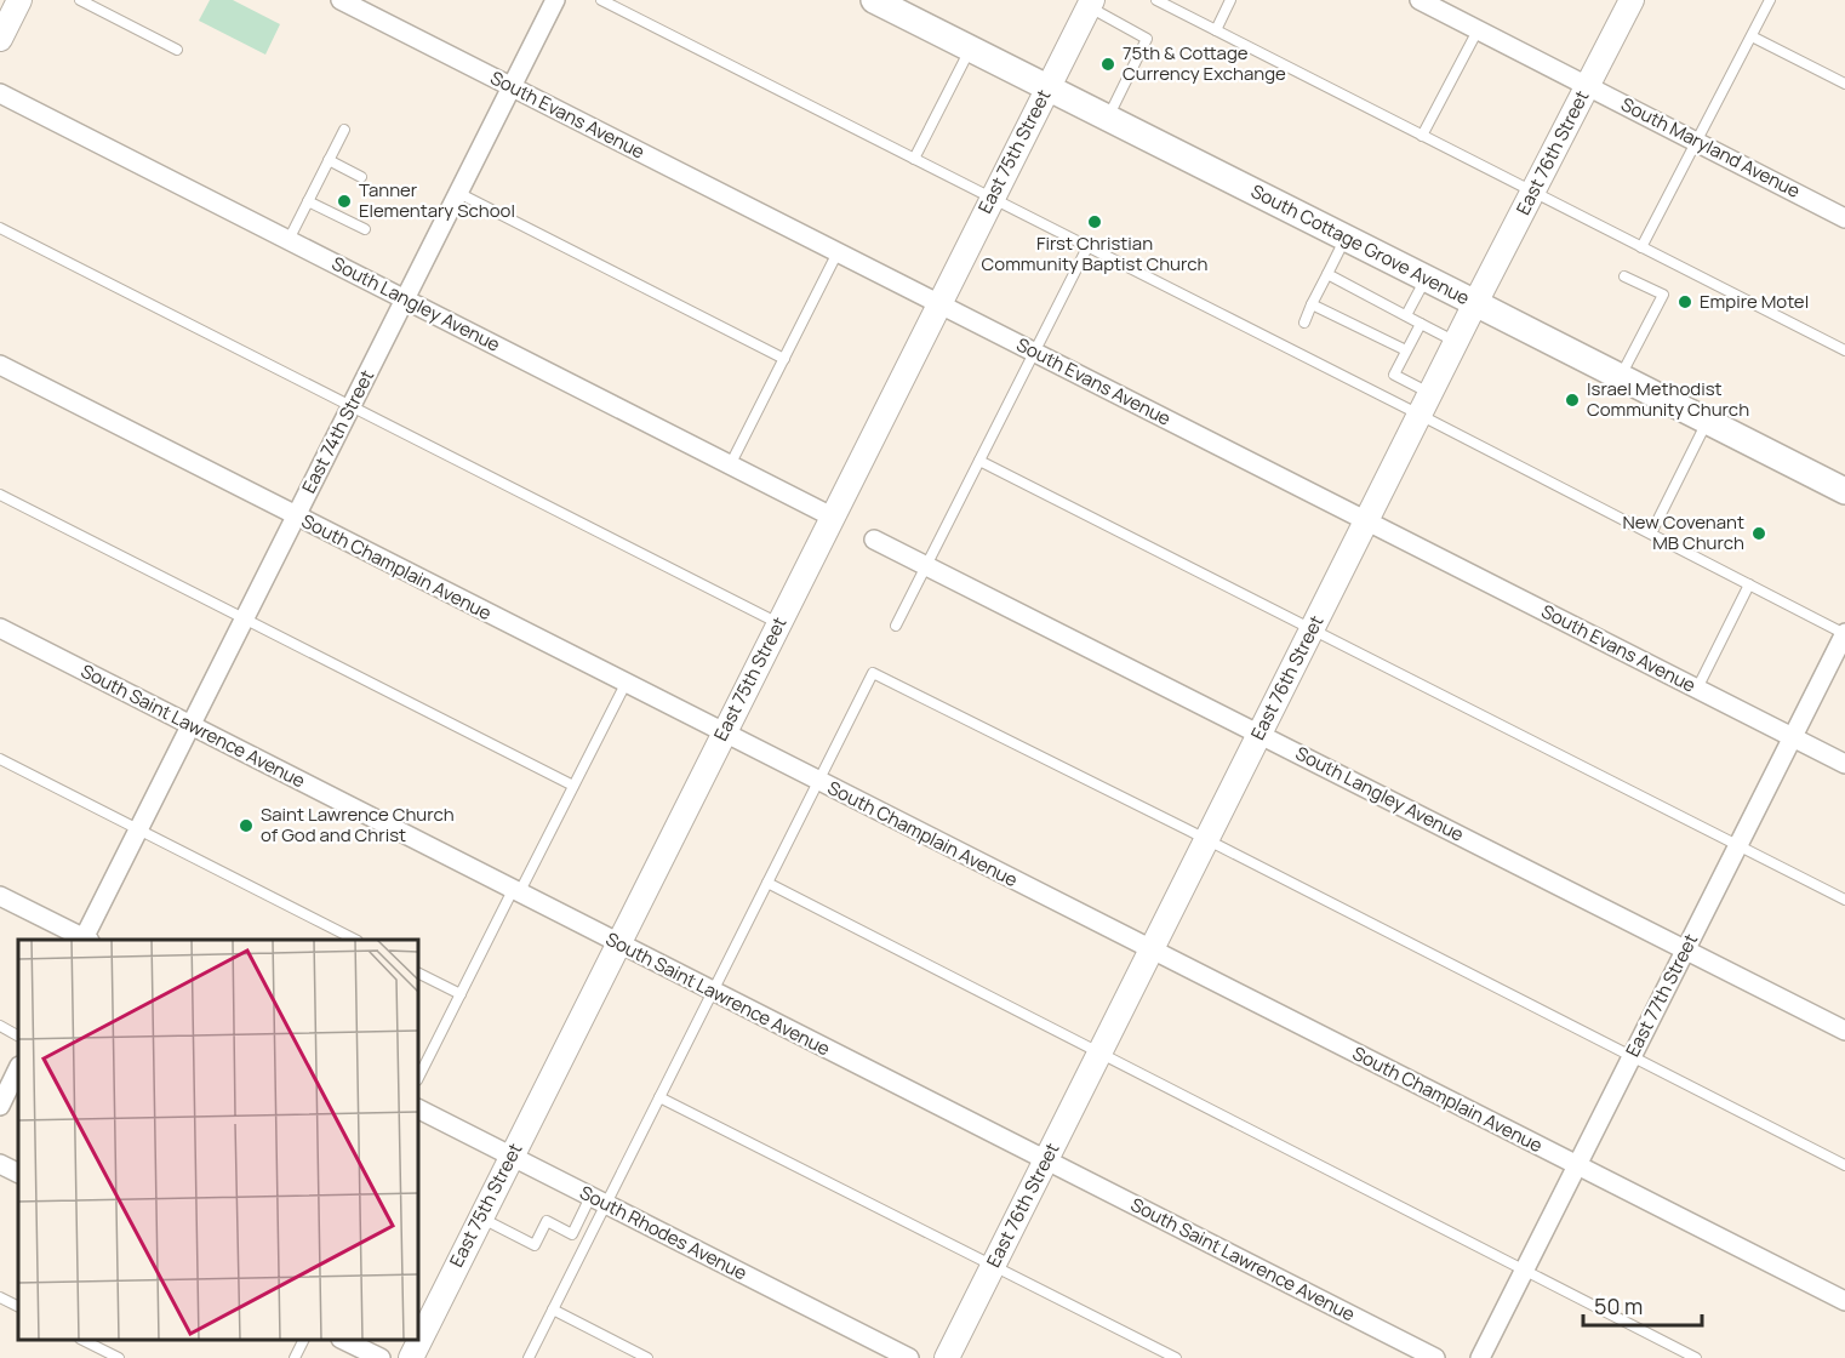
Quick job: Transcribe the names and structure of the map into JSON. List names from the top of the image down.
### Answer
{
  "streets": {
    "main road": ["South Cottage Grove Avenue"],
    "street": [
      "South Evans Avenue",
      "South Maryland Avenue",
      "East 75th Street",
      "East 76th Street",
      "South Langley Avenue",
      "East 74th Street",
      "South Champlain Avenue",
      "South Saint Lawrence Avenue",
      "East 77th Street",
      "South Rhodes Avenue"
    ]
  },
  "crossings": [
    ["South Evans Avenue", "East 75th Street"],
    ["South Evans Avenue", "East 76th Street"],
    ["South Evans Avenue", "East 74th Street"],
    ["South Evans Avenue", "East 77th Street"],
    ["South Maryland Avenue", "East 76th Street"],
    ["East 75th Street", "South Cottage Grove Avenue"],
    ["East 75th Street", "South Langley Avenue"],
    ["East 75th Street", "South Champlain Avenue"],
    ["East 75th Street", "South Saint Lawrence Avenue"],
    ["East 75th Street", "South Rhodes Avenue"],
    ["East 76th Street", "South Cottage Grove Avenue"],
    ["East 76th Street", "South Langley Avenue"],
    ["East 76th Street", "South Champlain Avenue"],
    ["East 76th Street", "South Saint Lawrence Avenue"],
    ["South Langley Avenue", "East 74th Street"],
    ["South Langley Avenue", "East 77th Street"],
    ["East 74th Street", "South Champlain Avenue"],
    ["East 74th Street", "South Saint Lawrence Avenue"],
    ["South Champlain Avenue", "East 77th Street"]
  ],
  "places": [
    "75th & Cottage Currency Exchange",
    "Tanner Elementary School",
    "First Christian Community Baptist Church",
    "Empire Motel",
    "Israel Methodist Community Church",
    "New Covenant MB Church",
    "Saint Lawrence Church of God and Christ"
  ],
  "scale_bar": "50 m"
}
